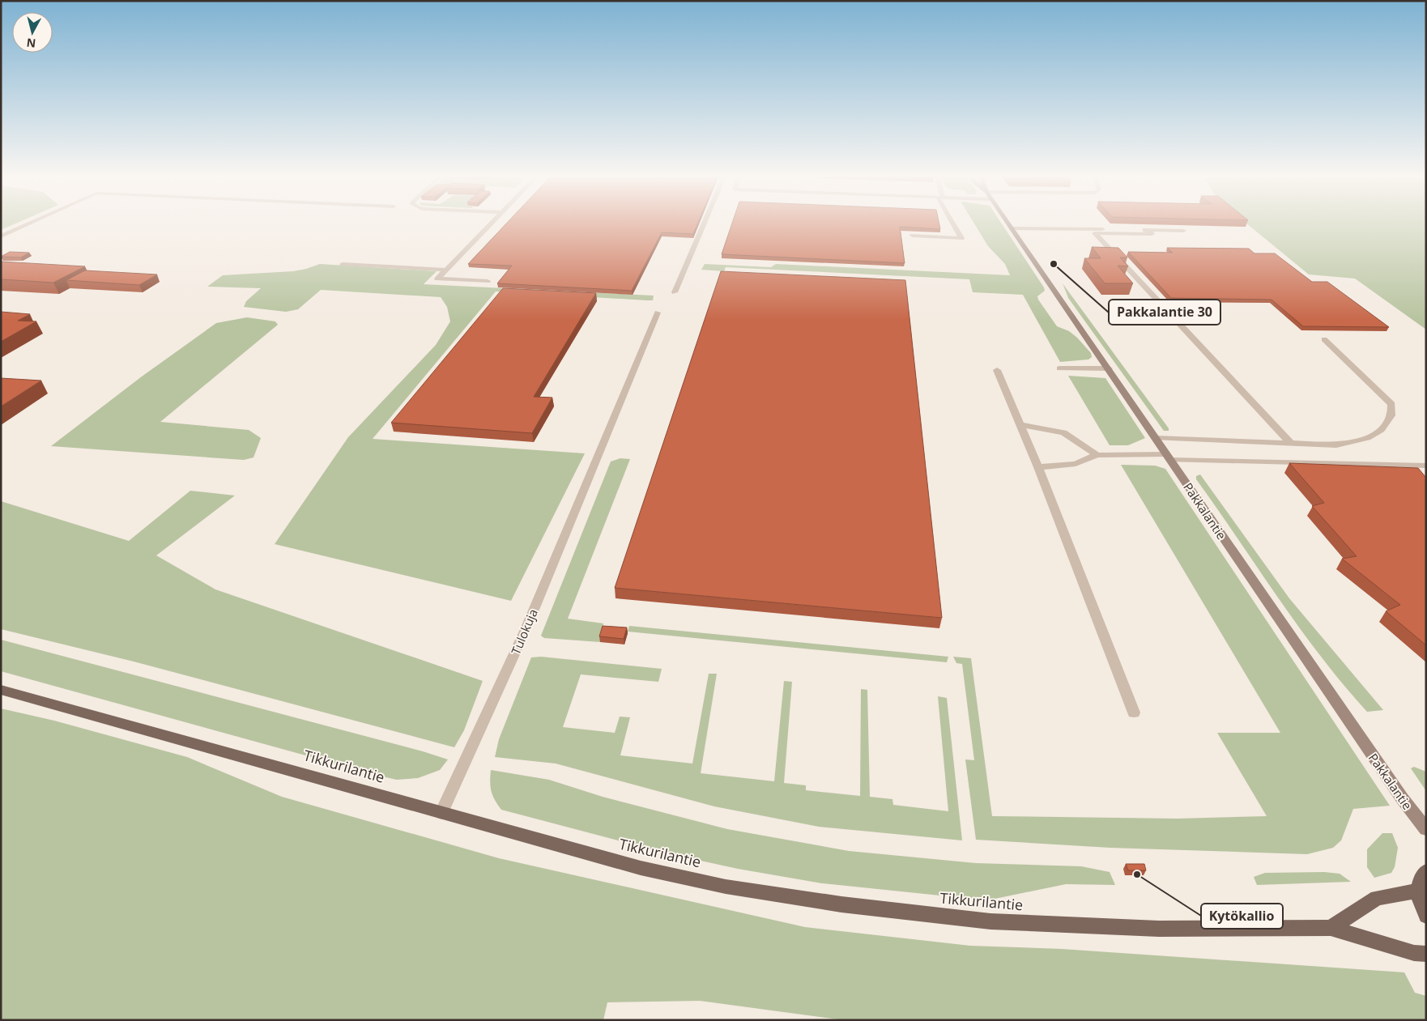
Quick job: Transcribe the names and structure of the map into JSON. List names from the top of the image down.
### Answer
{
  "streets": {
    "main road": ["Pakkalantie", "Tikkurilantie"],
    "street": ["Tulokuja"]
  },
  "crossings": [
    ["Tulokuja", "Tikkurilantie"]
  ],
  "places": ["Pakkalantie 30", "Kytökallio"],
  "north": "bottom"
}
